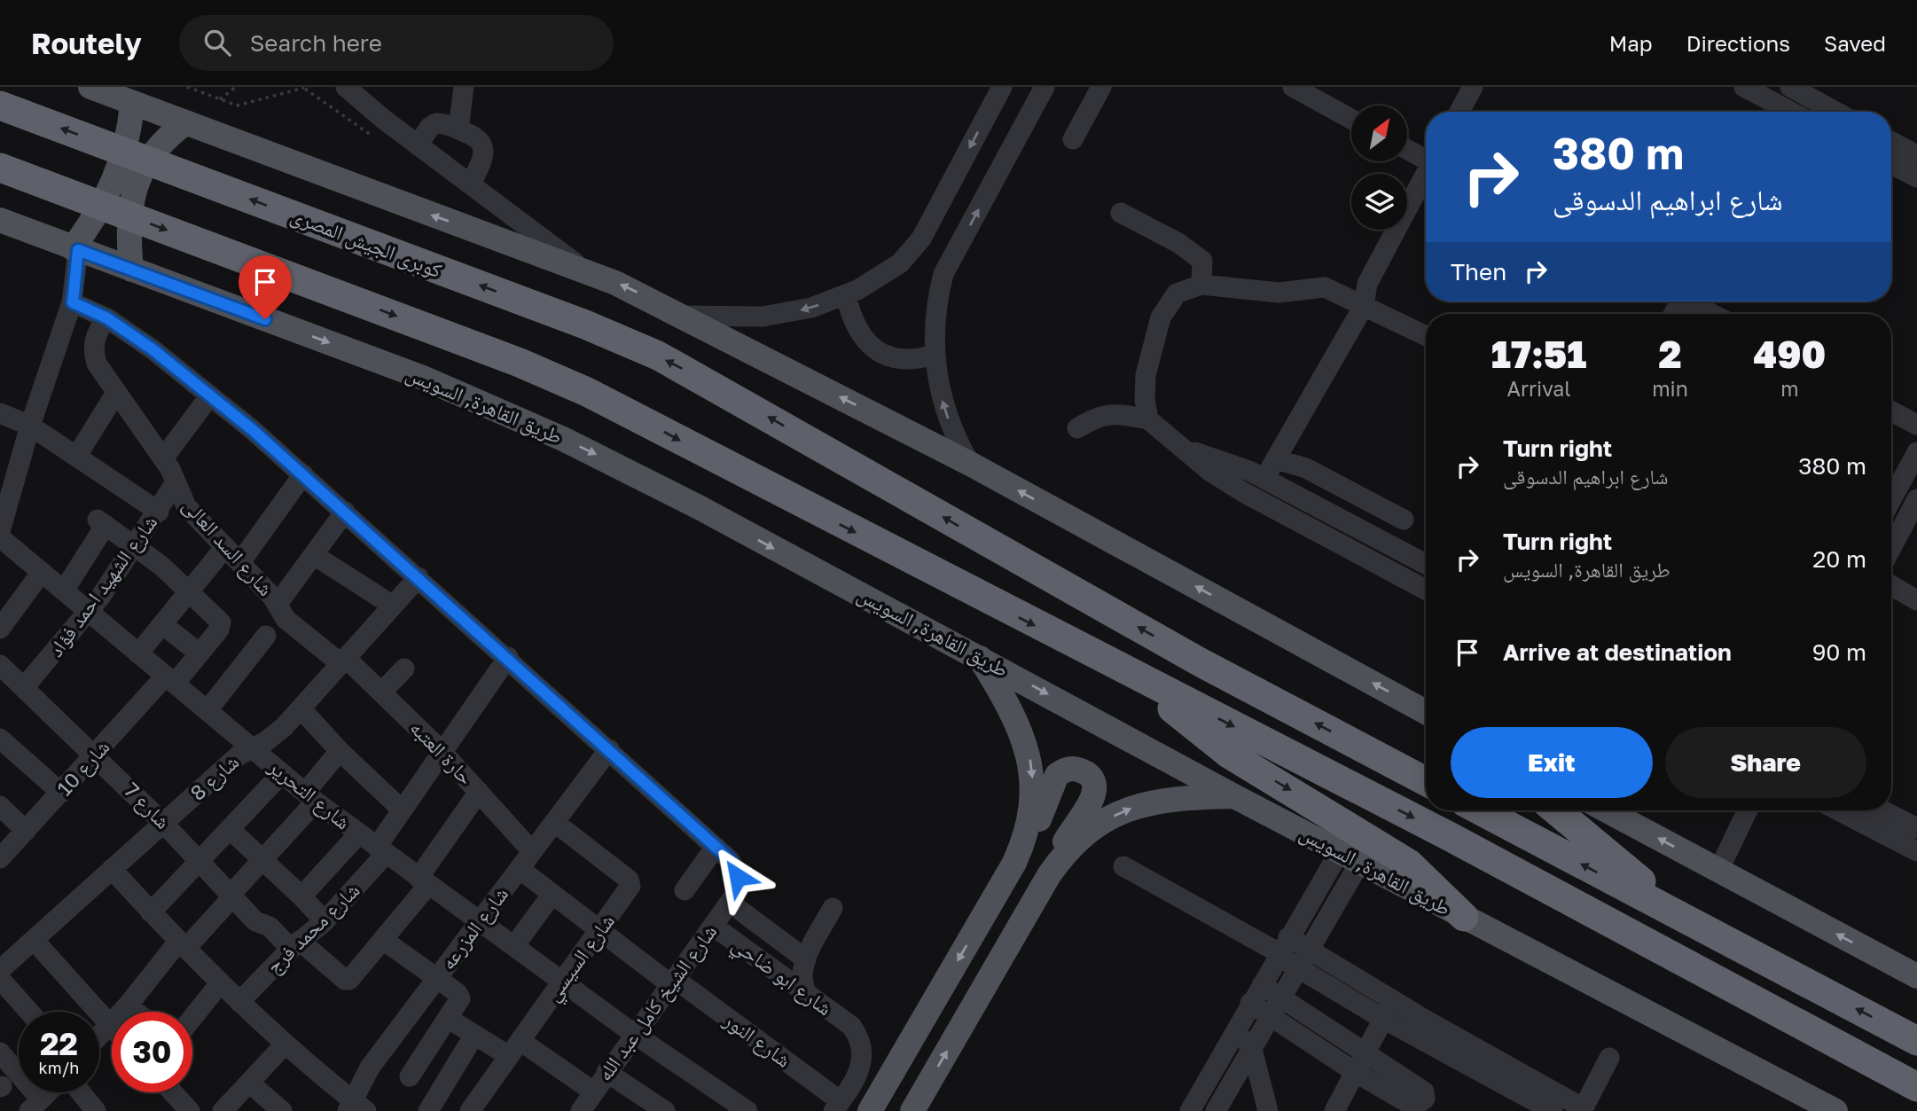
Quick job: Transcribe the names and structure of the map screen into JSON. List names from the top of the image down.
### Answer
{
  "streets": {
    "highway": ["كوبرى الجيش المصرى"],
    "main road": ["طريق القاهرة, السويس"],
    "street": [
      "شارع السد العالى",
      "شارع الشهيد احمد فؤاد",
      "حارة العتبه",
      "شارع 10",
      "شارع 8",
      "شارع التحرير",
      "شارع 7",
      "شارع محمد فرج",
      "شارع المزرعه",
      "شارع السيسي",
      "شارع ابو ضاحي",
      "شارع الشيخ كامل عبد الله",
      "شارع النور"
    ]
  },
  "crossings": [
    ["شارع السد العالى", "شارع الشهيد احمد فؤاد"],
    ["شارع السد العالى", "حارة العتبه"],
    ["شارع السد العالى", "شارع 8"],
    ["شارع الشهيد احمد فؤاد", "شارع التحرير"],
    ["شارع الشهيد احمد فؤاد", "شارع 7"],
    ["حارة العتبه", "شارع 8"],
    ["حارة العتبه", "شارع محمد فرج"],
    ["حارة العتبه", "شارع المزرعه"],
    ["شارع 10", "شارع التحرير"],
    ["شارع 10", "شارع 7"],
    ["شارع 8", "شارع التحرير"],
    ["شارع 8", "شارع 7"],
    ["شارع التحرير", "شارع محمد فرج"],
    ["شارع التحرير", "شارع المزرعه"],
    ["شارع التحرير", "شارع السيسي"],
    ["شارع التحرير", "شارع الشيخ كامل عبد الله"],
    ["شارع 7", "شارع محمد فرج"],
    ["شارع المزرعه", "شارع السيسي"],
    ["شارع المزرعه", "شارع النور"],
    ["شارع السيسي", "شارع النور"],
    ["شارع ابو ضاحي", "شارع الشيخ كامل عبد الله"],
    ["شارع ابو ضاحي", "شارع النور"],
    ["شارع الشيخ كامل عبد الله", "شارع النور"]
  ],
  "north": "top right",
  "page": {
    "header": "Routely",
    "search": "Search here",
    "nav": ["Map", "Directions", "Saved"],
    "turn": ["380 m", "شارع ابراهيم الدسوقى"],
    "then": "Then",
    "eta": [
      "17:51",
      "Arrival",
      "2",
      "min",
      "490",
      "m"
    ],
    "list": [
      {
        "name": "Turn right",
        "note": "شارع ابراهيم الدسوقى",
        "value": "380 m"
      },
      {
        "name": "Turn right",
        "note": "طريق القاهرة, السويس",
        "value": "20 m"
      },
      {
        "name": "Arrive at destination",
        "value": "90 m"
      }
    ],
    "buttons": ["Exit", "Share"],
    "speed": "22 km/h",
    "limit": "30"
  }
}
